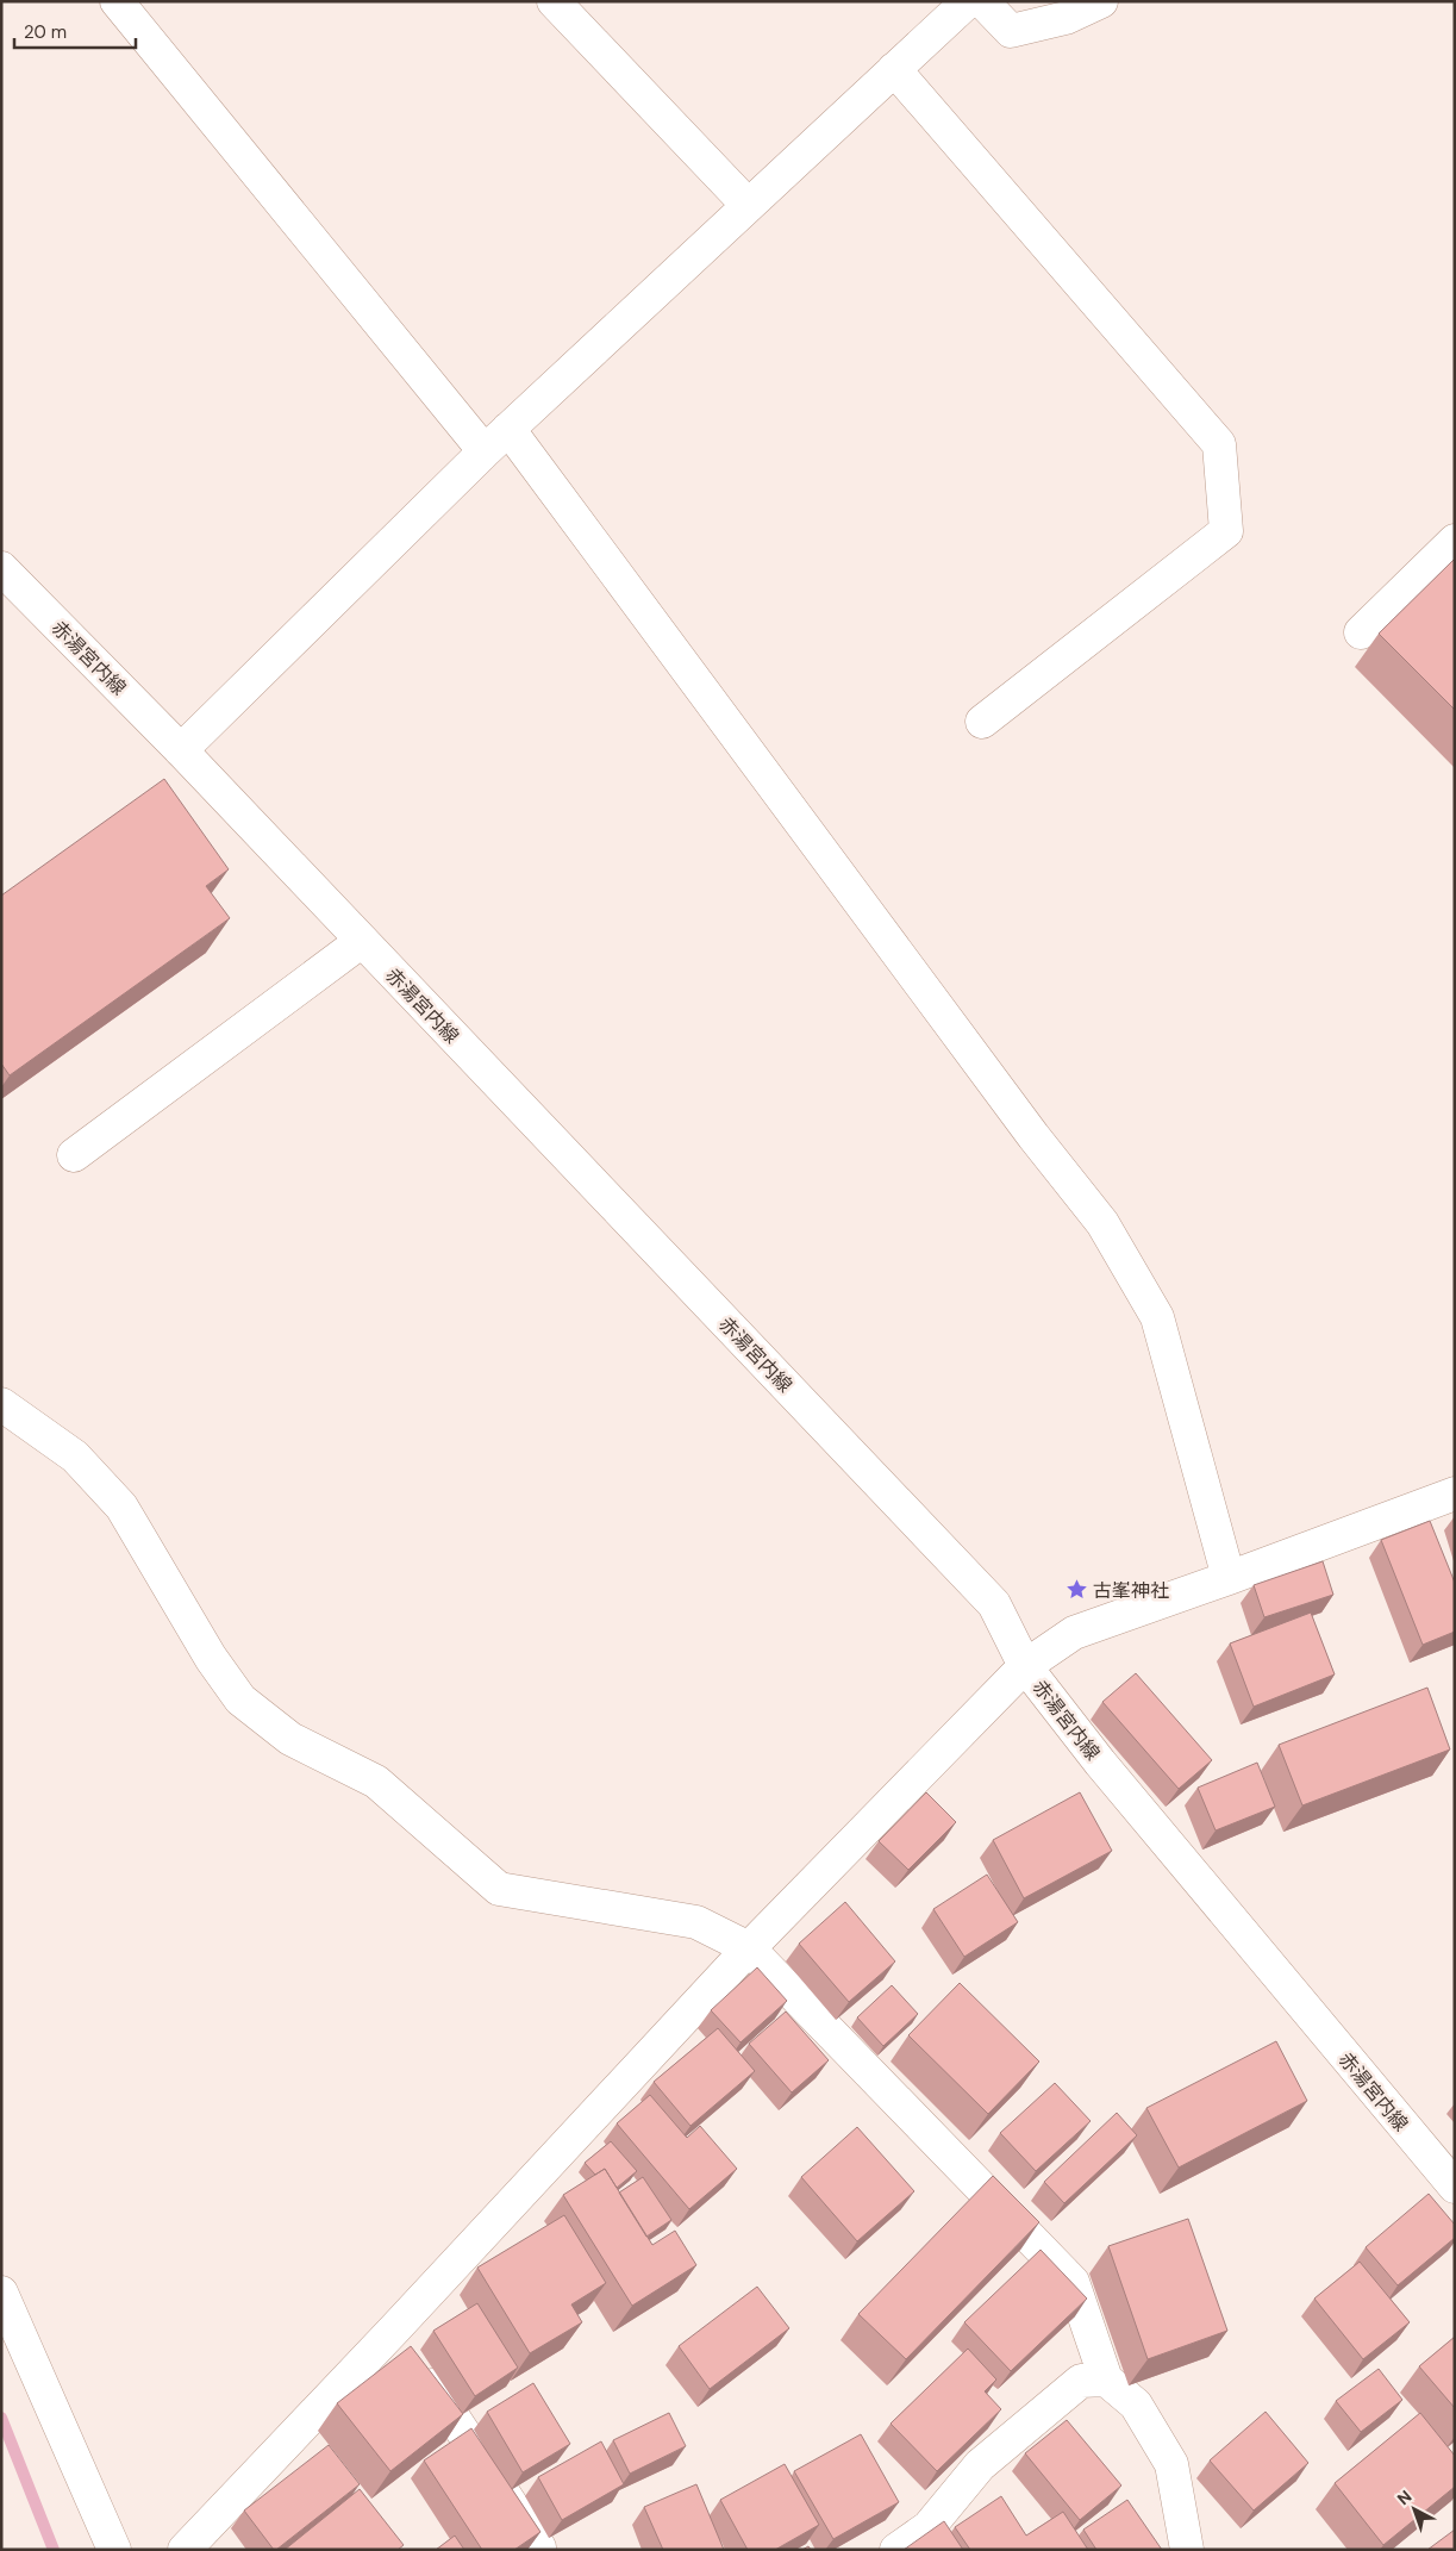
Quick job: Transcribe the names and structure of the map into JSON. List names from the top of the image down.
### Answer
{
  "streets": {
    "street": ["赤湯宮内線"]
  },
  "places": {
    "place": ["古峯神社"]
  },
  "scale_bar": "20 m",
  "north": "top left"
}
